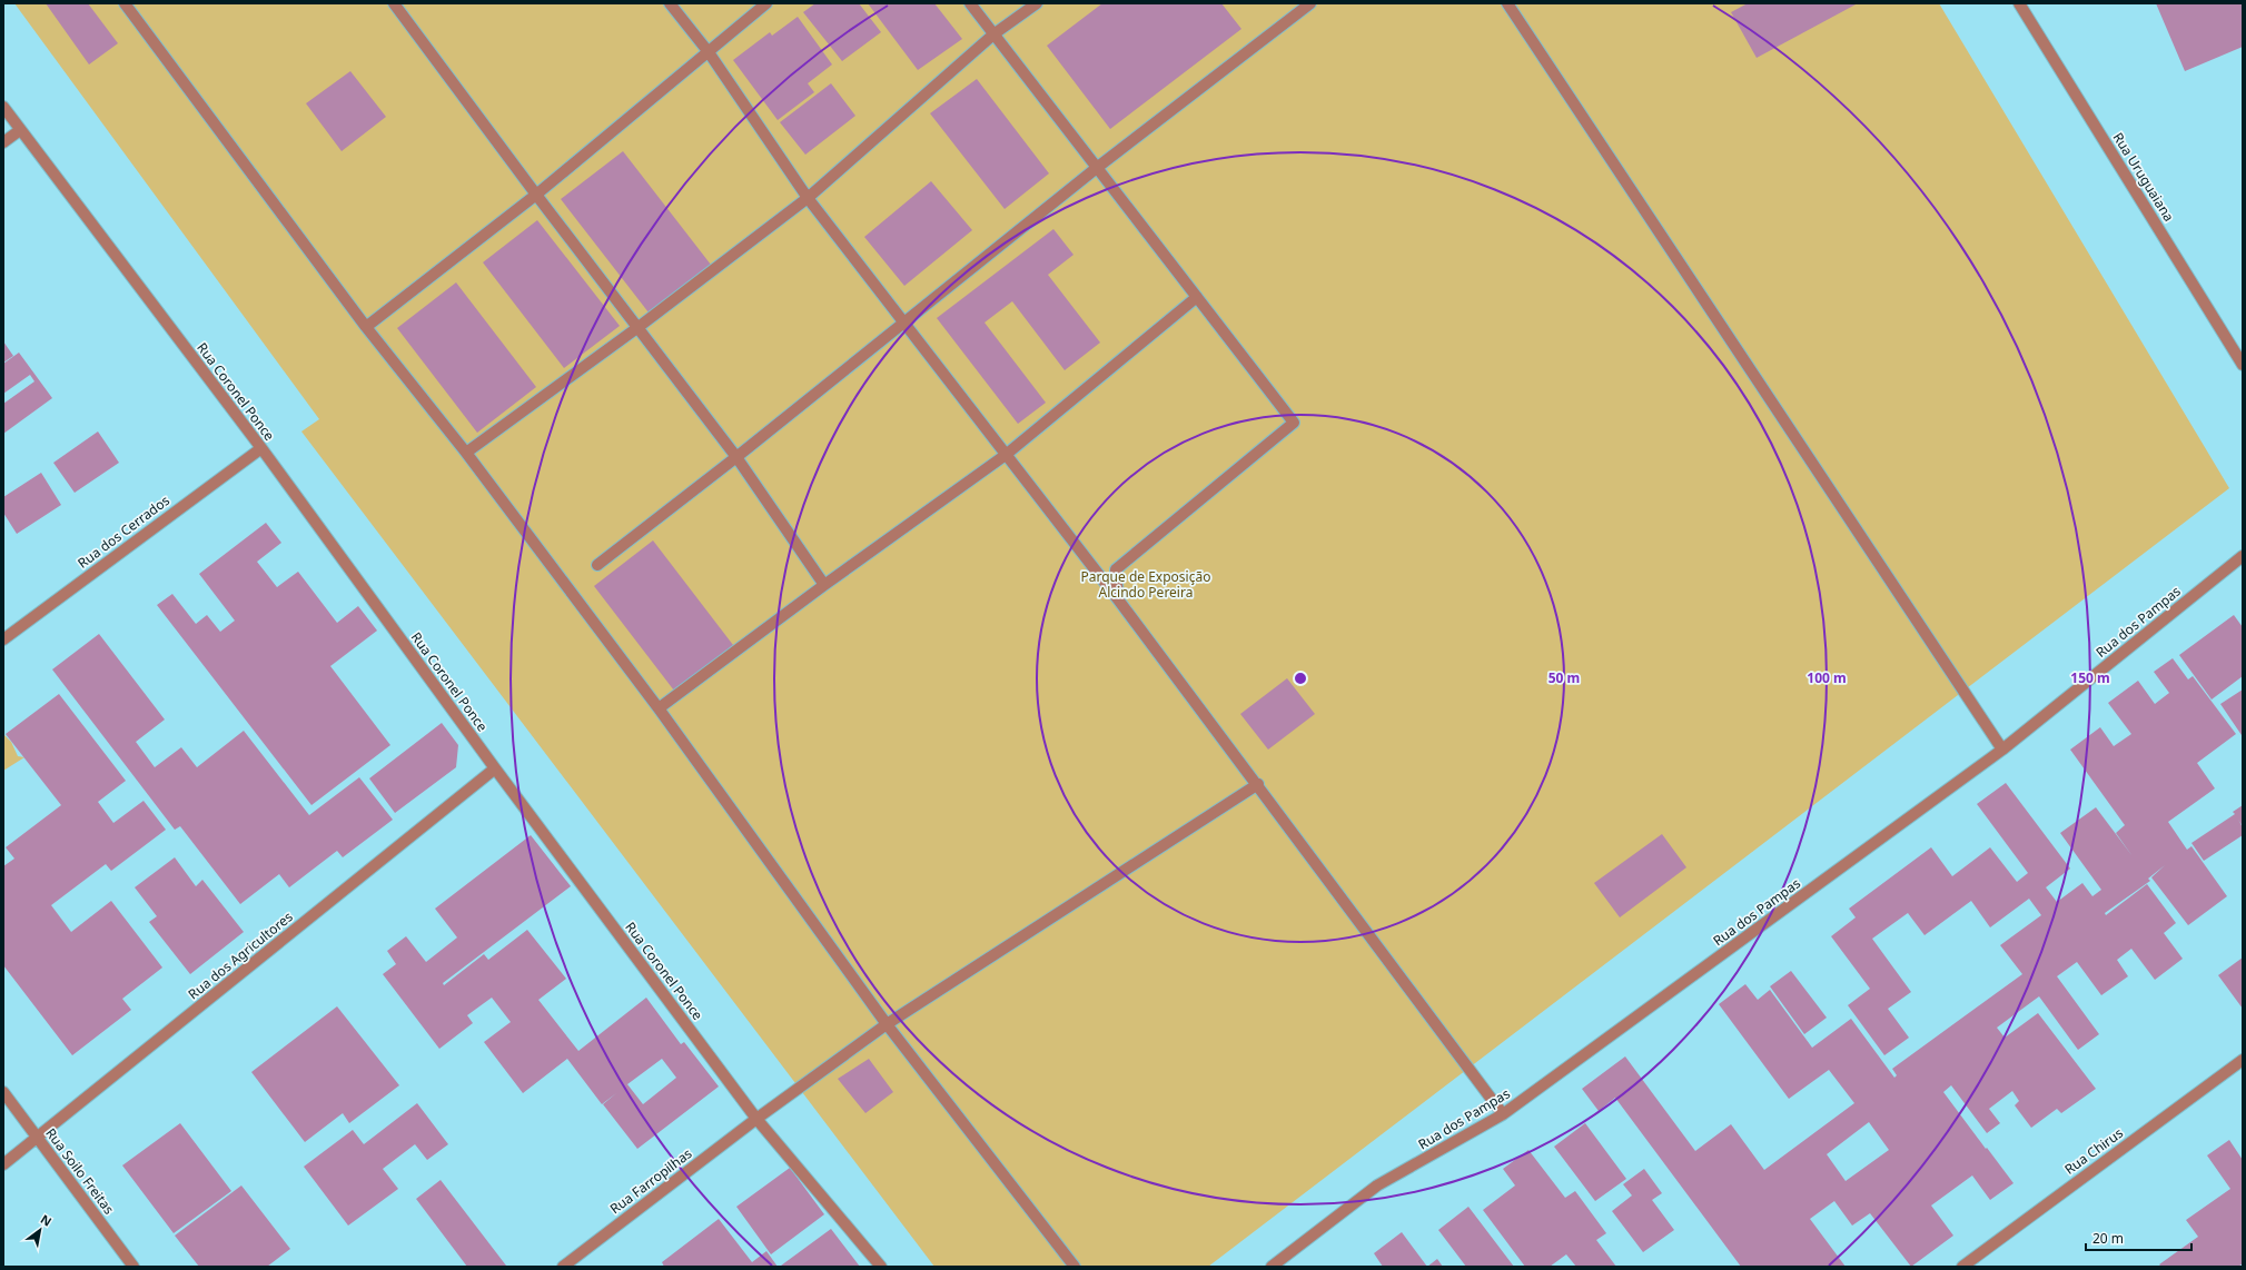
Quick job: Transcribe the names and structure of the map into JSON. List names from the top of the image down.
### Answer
{
  "streets": {
    "street": [
      "Rua Uruguaiana",
      "Rua Coronel Ponce",
      "Rua dos Cerrados",
      "Rua dos Pampas",
      "Rua dos Agricultores",
      "Rua Chirus",
      "Rua Soilo Freitas",
      "Rua Farropilhas"
    ]
  },
  "crossings": [
    ["Rua Coronel Ponce", "Rua dos Cerrados"],
    ["Rua Coronel Ponce", "Rua dos Agricultores"],
    ["Rua Coronel Ponce", "Rua Farropilhas"],
    ["Rua dos Agricultores", "Rua Soilo Freitas"]
  ],
  "parks": ["Parque de Exposição Alcindo Pereira"],
  "scale_bar": "20 m",
  "north": "top right",
  "rings": ["50 m", "100 m", "150 m"]
}
